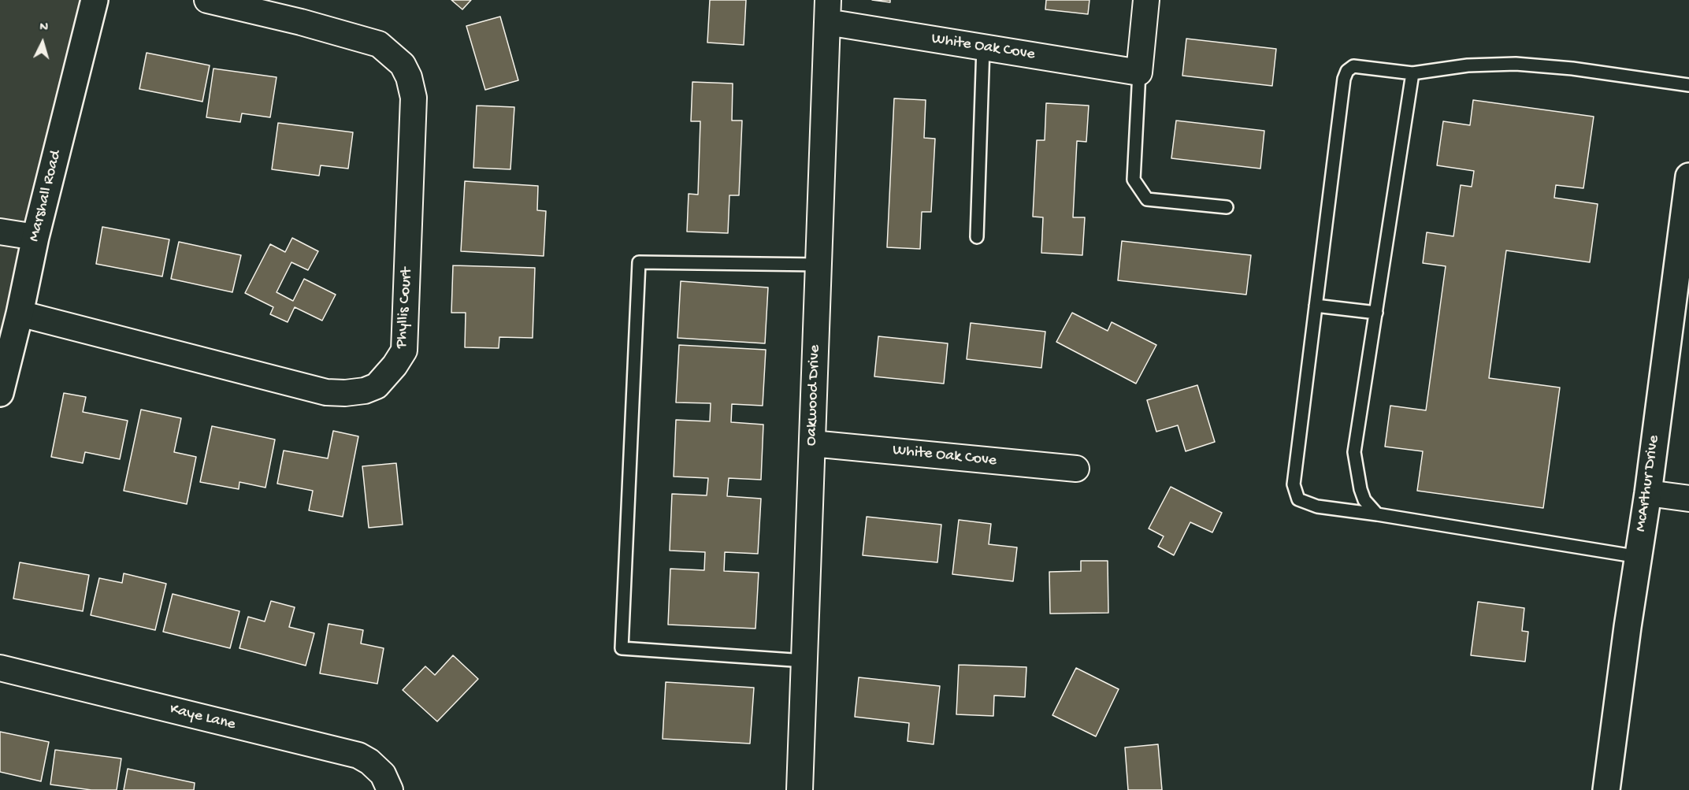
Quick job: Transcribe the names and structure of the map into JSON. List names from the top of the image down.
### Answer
{
  "streets": {
    "street": [
      "White Oak Cove",
      "Marshall Road",
      "Phyllis Court",
      "Oakwood Drive",
      "McArthur Drive",
      "Kaye Lane"
    ]
  },
  "crossings": [
    ["White Oak Cove", "Oakwood Drive"],
    ["Marshall Road", "Phyllis Court"]
  ],
  "north": "top"
}
